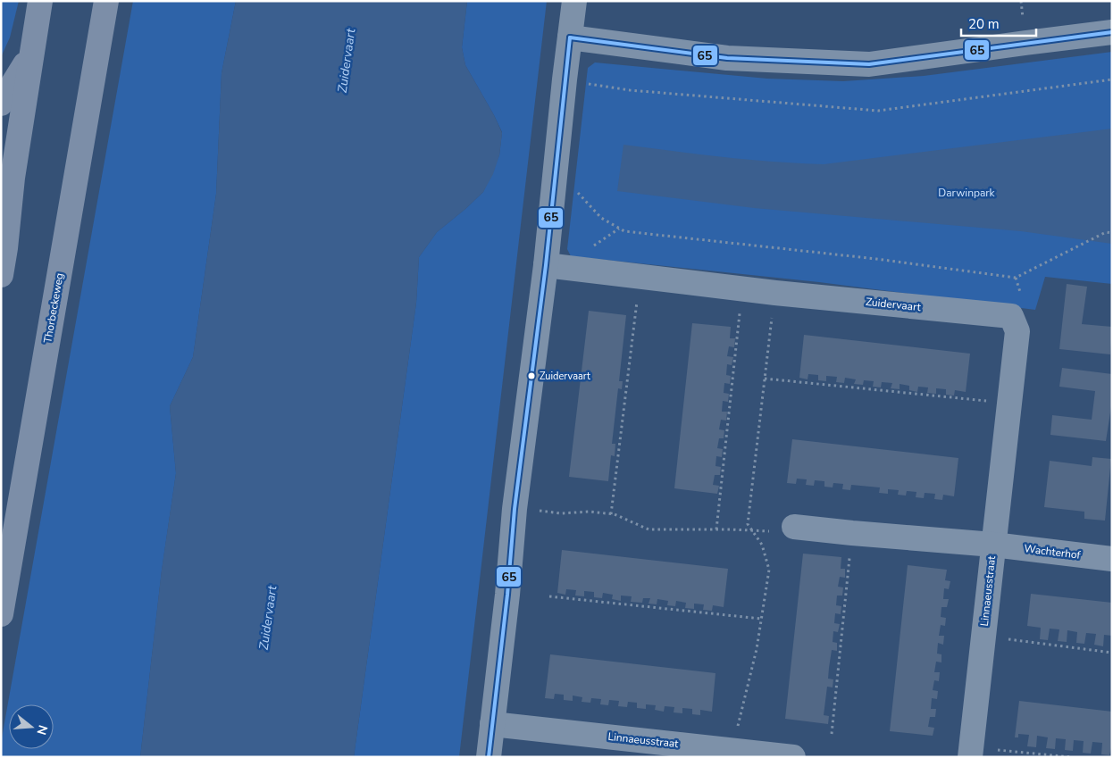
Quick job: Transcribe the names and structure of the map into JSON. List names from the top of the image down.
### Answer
{
  "streets": {
    "main road": ["Thorbeckeweg"],
    "street": ["Zuidervaart", "Wachterhof", "Linnaeusstraat"]
  },
  "crossings": [
    ["Zuidervaart", "Wachterhof"],
    ["Zuidervaart", "Linnaeusstraat"],
    ["Wachterhof", "Linnaeusstraat"]
  ],
  "water": ["Zuidervaart"],
  "parks": ["Darwinpark"],
  "places": ["Zuidervaart"],
  "lines": ["transit line 65"],
  "scale_bar": "20 m",
  "north": "right"
}
